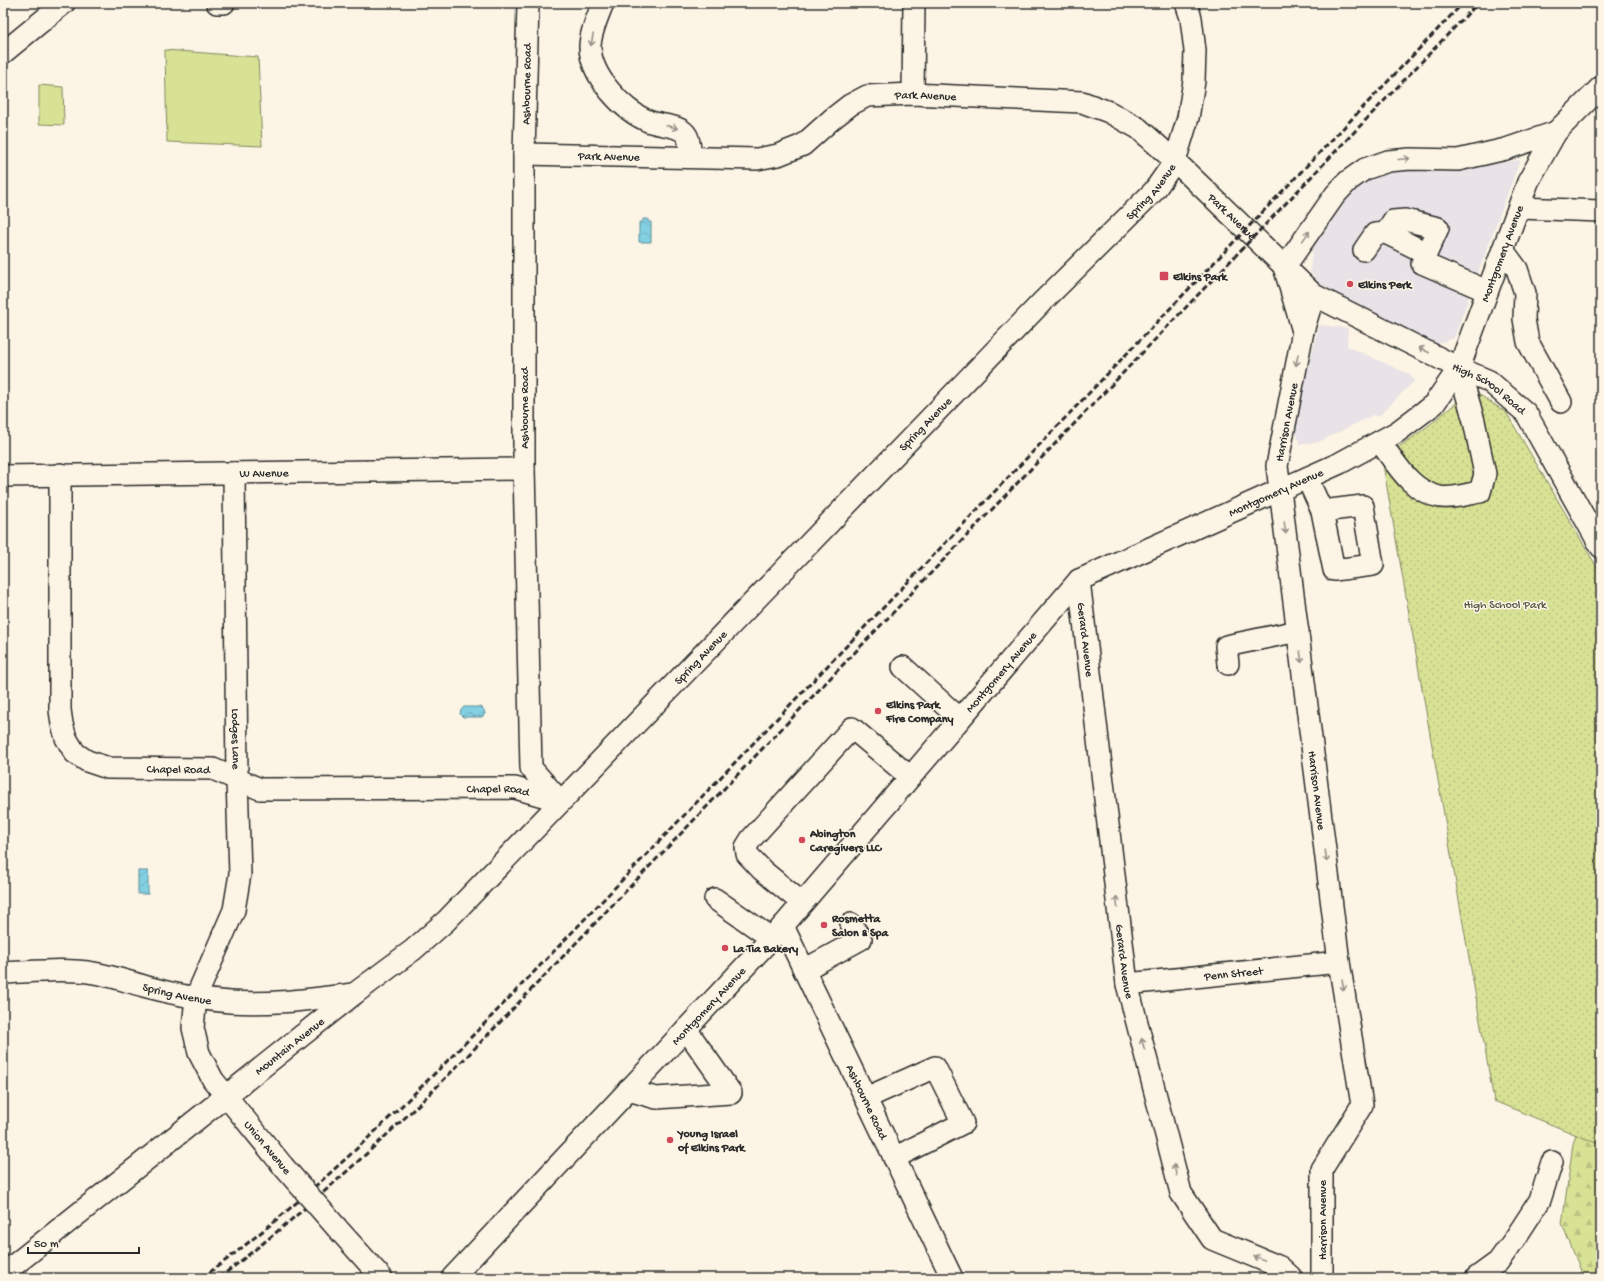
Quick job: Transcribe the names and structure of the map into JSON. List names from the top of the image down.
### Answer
{
  "streets": {
    "street": [
      "Ashbourne Road",
      "Park Avenue",
      "Spring Avenue",
      "Montgomery Avenue",
      "High School Road",
      "Harrison Avenue",
      "W Avenue",
      "Gerard Avenue",
      "Lodges Lane",
      "Chapel Road",
      "Penn Street",
      "Mountain Avenue",
      "Union Avenue"
    ]
  },
  "crossings": [
    ["Ashbourne Road", "Park Avenue"],
    ["Ashbourne Road", "Spring Avenue"],
    ["Ashbourne Road", "Montgomery Avenue"],
    ["Ashbourne Road", "W Avenue"],
    ["Ashbourne Road", "Chapel Road"],
    ["Ashbourne Road", "Mountain Avenue"],
    ["Park Avenue", "Spring Avenue"],
    ["Park Avenue", "High School Road"],
    ["Park Avenue", "Harrison Avenue"],
    ["Spring Avenue", "Lodges Lane"],
    ["Spring Avenue", "Chapel Road"],
    ["Spring Avenue", "Mountain Avenue"],
    ["Spring Avenue", "Union Avenue"],
    ["Montgomery Avenue", "High School Road"],
    ["Montgomery Avenue", "Harrison Avenue"],
    ["Montgomery Avenue", "Gerard Avenue"],
    ["High School Road", "Harrison Avenue"],
    ["Harrison Avenue", "Penn Street"],
    ["W Avenue", "Lodges Lane"],
    ["W Avenue", "Chapel Road"],
    ["Gerard Avenue", "Penn Street"],
    ["Lodges Lane", "Chapel Road"],
    ["Lodges Lane", "Union Avenue"],
    ["Chapel Road", "Mountain Avenue"],
    ["Mountain Avenue", "Union Avenue"]
  ],
  "one_way": ["Harrison Avenue", "Gerard Avenue"],
  "parks": ["High School Park"],
  "places": {
    "transit": ["Elkins Park"],
    "other": [
      "Elkins Perk",
      "Elkins Park Fire Company",
      "Abington Caregivers LLC",
      "Rosmetta Salon & Spa",
      "La Tia Bakery",
      "Young Israel of Elkins Park"
    ]
  },
  "scale_bar": "50 m"
}
